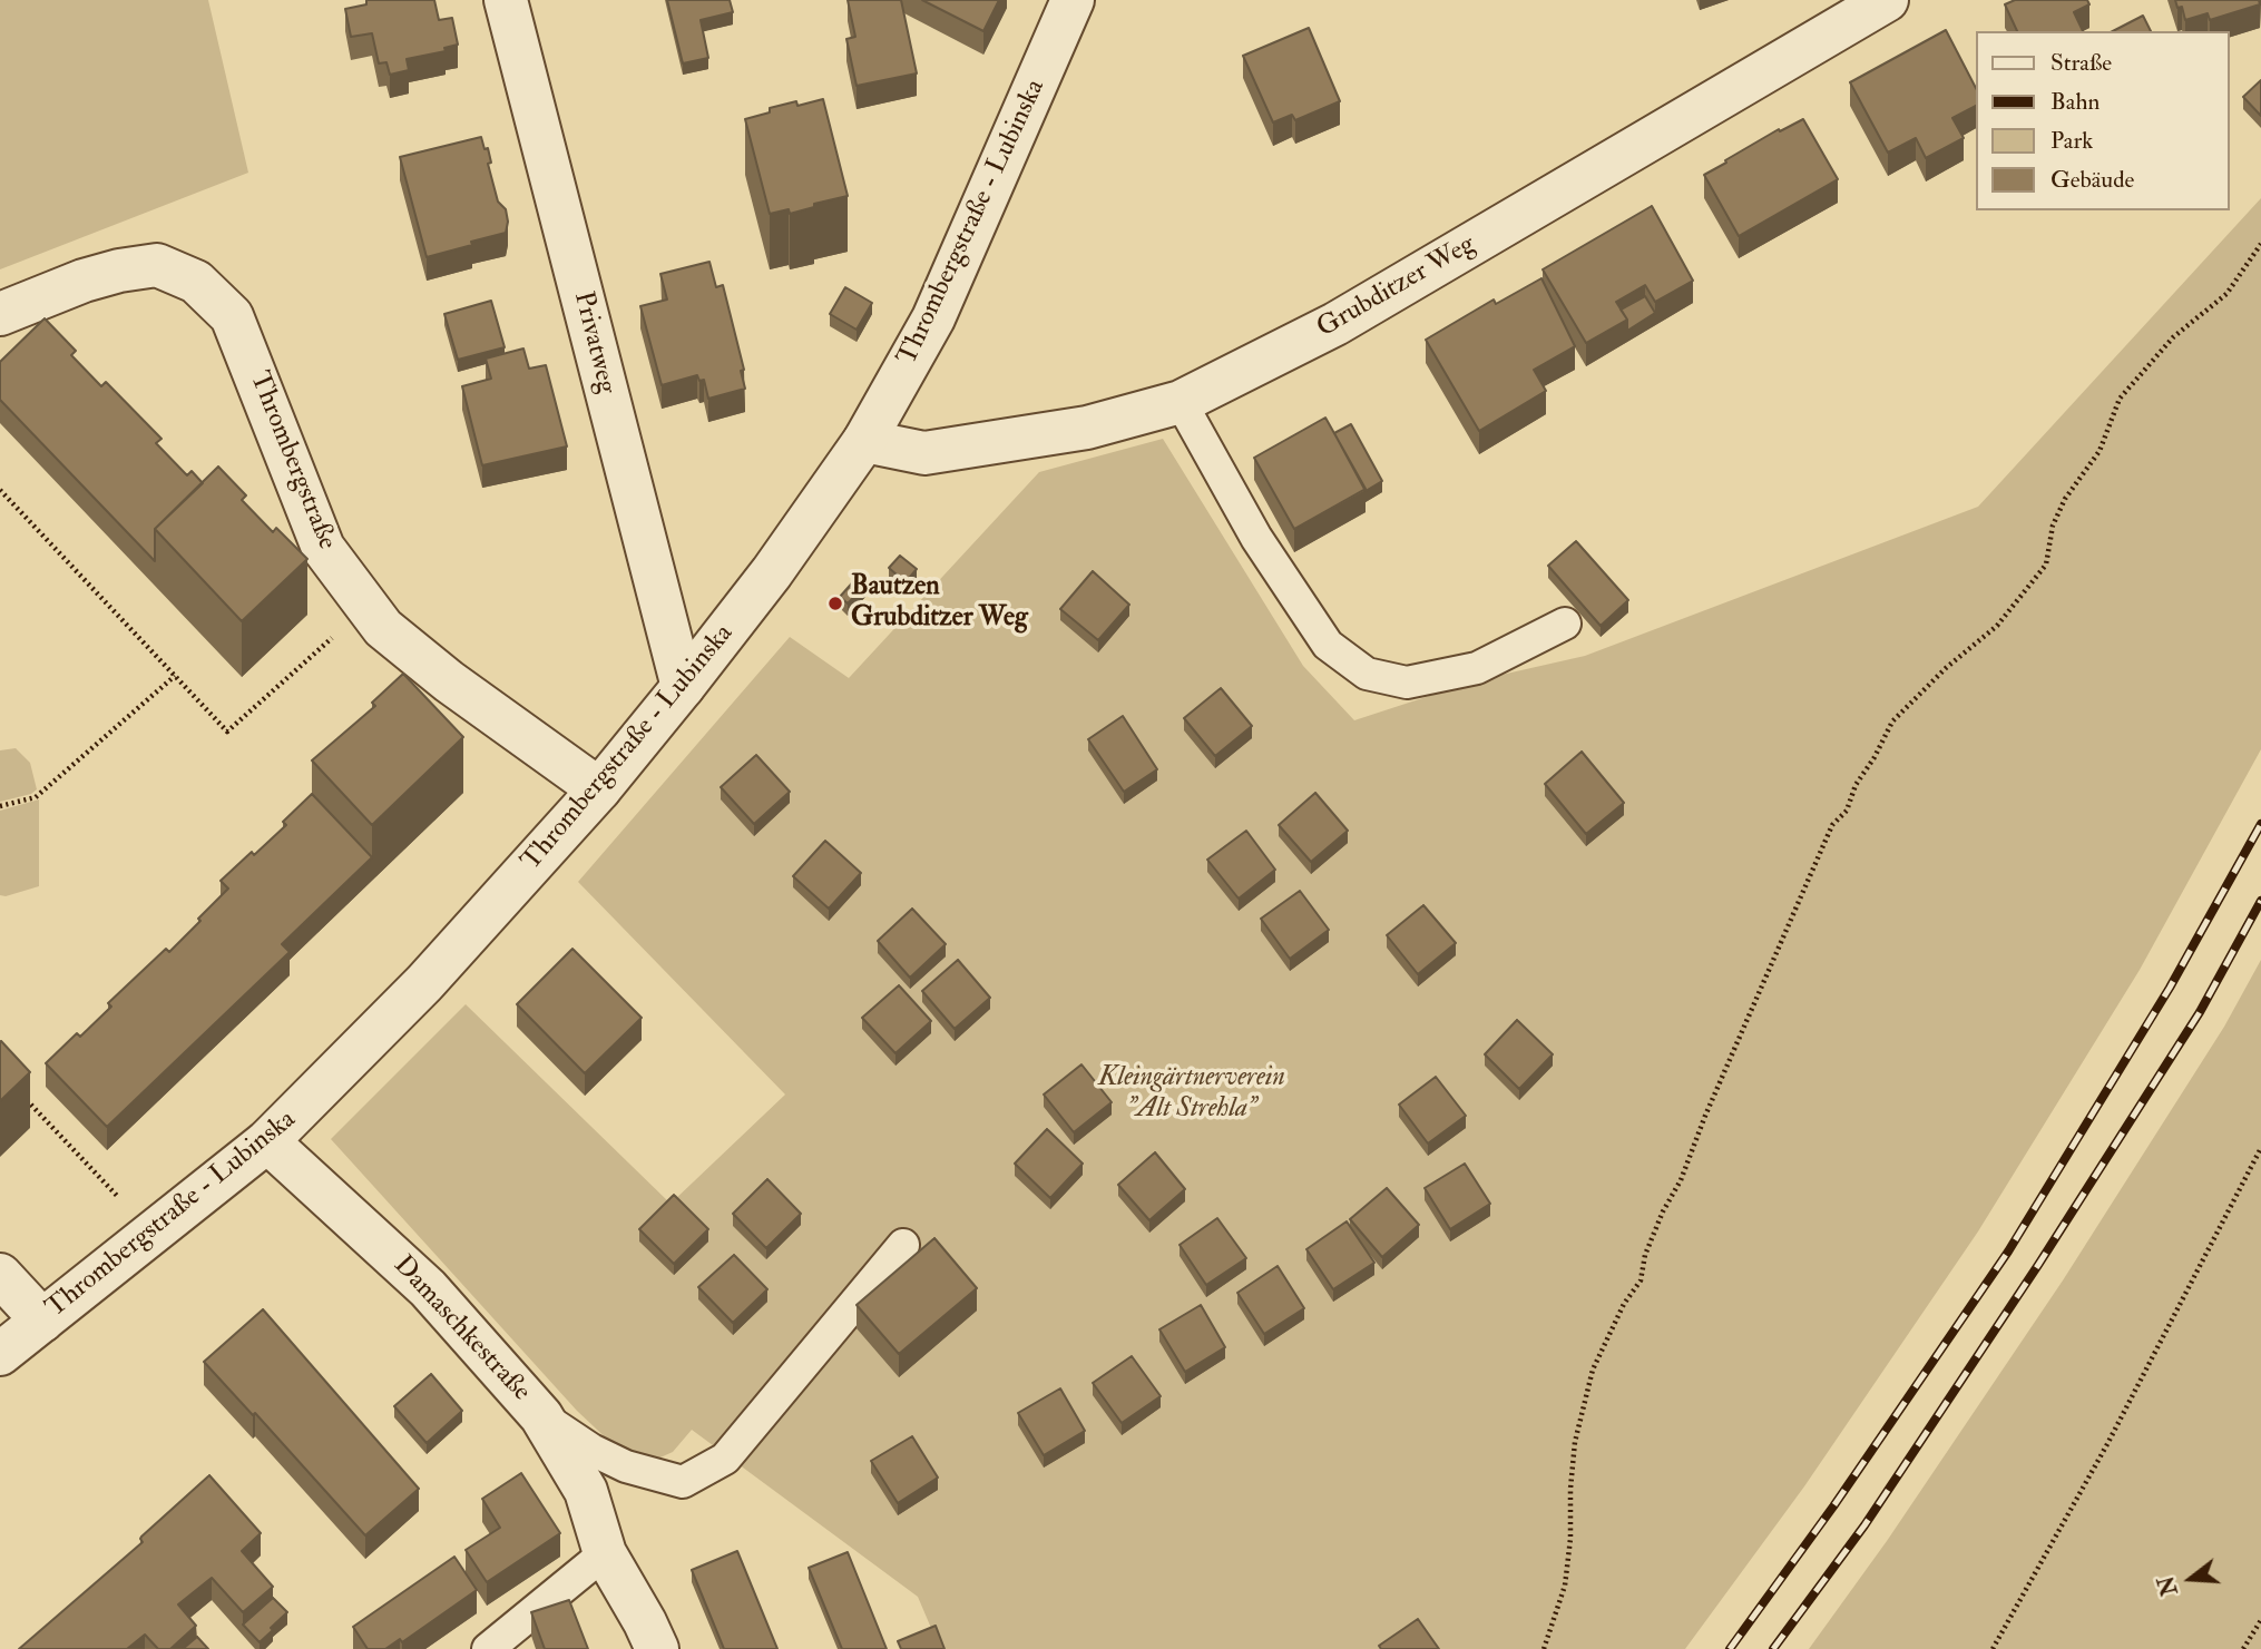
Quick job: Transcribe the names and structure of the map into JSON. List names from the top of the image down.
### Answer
{
  "streets": {
    "street": [
      "Thrombergstraße - Lubinska",
      "Grubditzer Weg",
      "Privatweg",
      "Thrombergstraße",
      "Damaschkestraße"
    ]
  },
  "crossings": [
    ["Thrombergstraße - Lubinska", "Grubditzer Weg"],
    ["Thrombergstraße - Lubinska", "Privatweg"],
    ["Thrombergstraße - Lubinska", "Thrombergstraße"],
    ["Thrombergstraße - Lubinska", "Damaschkestraße"]
  ],
  "parks": ["Kleingärtnerverein \"Alt Strehla\""],
  "places": ["Bautzen Grubditzer Weg"],
  "legend": [
    "Straße",
    "Bahn",
    "Park",
    "Gebäude"
  ],
  "north": "left"
}
